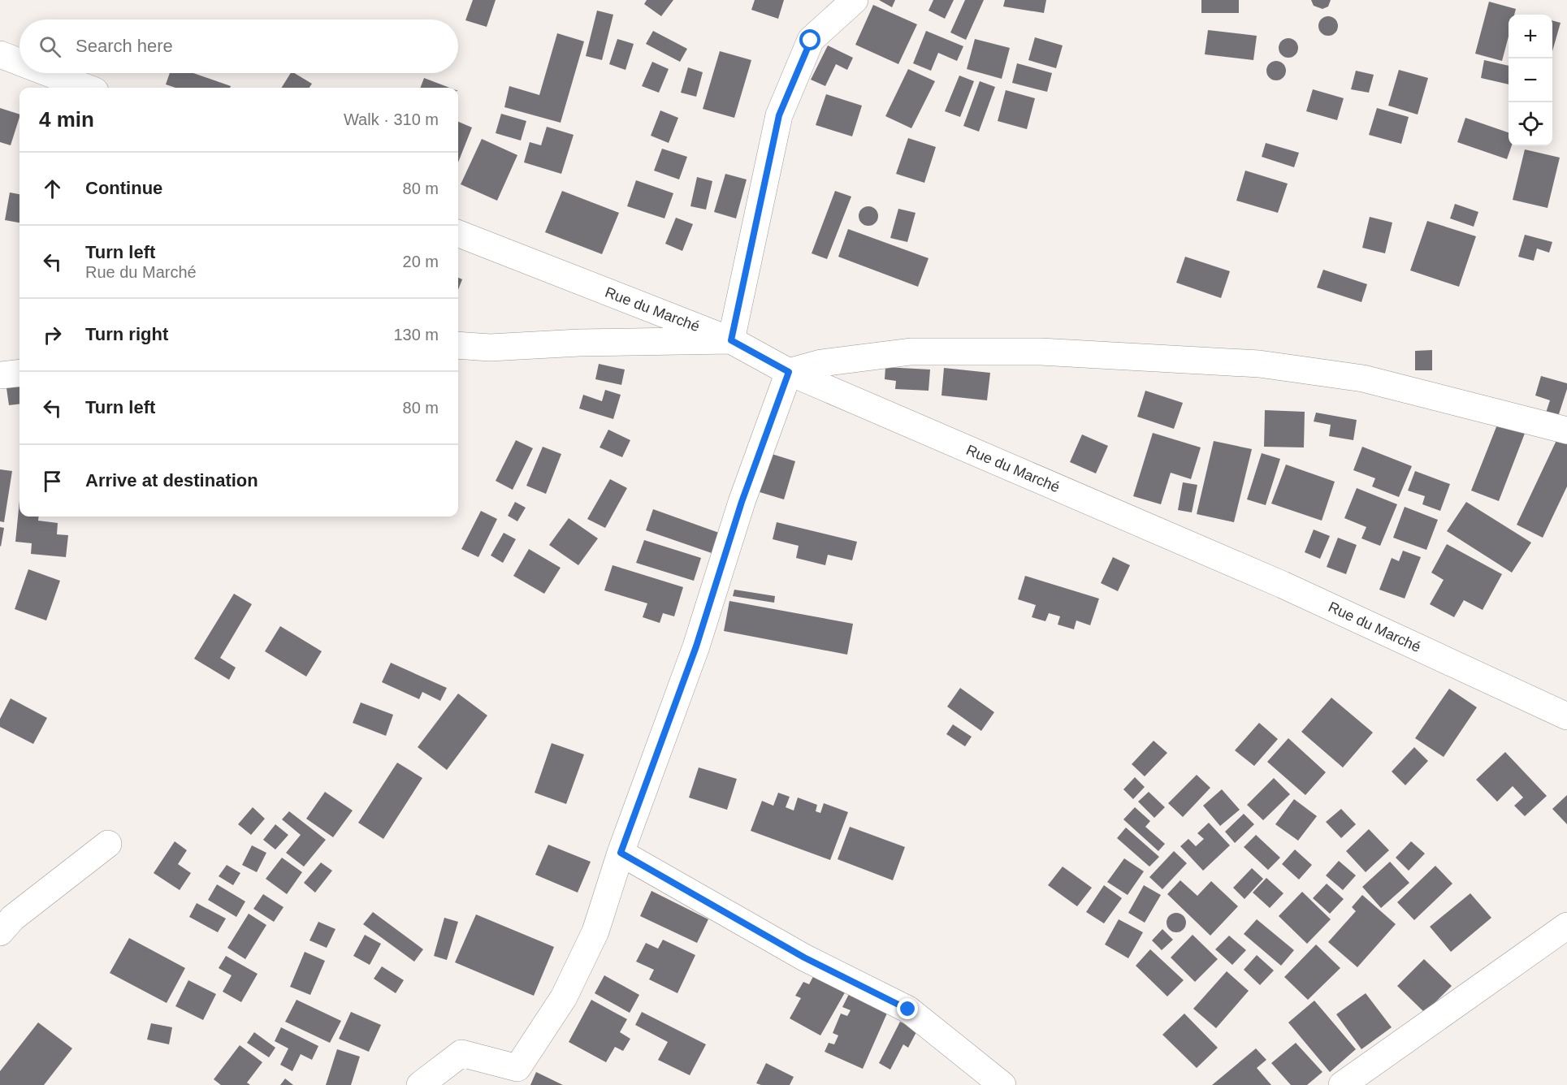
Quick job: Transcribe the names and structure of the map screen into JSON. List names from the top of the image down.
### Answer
{
  "streets": {
    "street": ["Rue du Marché"]
  },
  "page": {
    "map_buttons": ["+", "−"],
    "search": "Search here",
    "heading": ["4 min", "Walk · 310 m"],
    "list": [
      ["Continue", "80 m"],
      ["Turn left", "Rue du Marché", "20 m"],
      ["Turn right", "130 m"],
      ["Turn left", "80 m"],
      "Arrive at destination"
    ]
  }
}
